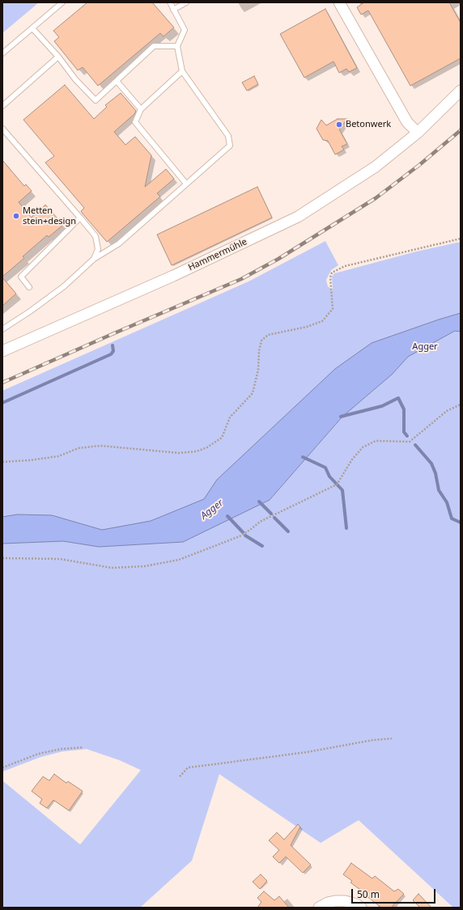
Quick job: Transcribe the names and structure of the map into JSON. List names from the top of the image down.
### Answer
{
  "streets": {
    "street": ["Hammermühle"]
  },
  "water": ["Agger"],
  "parks": ["Agger"],
  "places": ["Betonwerk", "Metten stein+design"],
  "scale_bar": "50 m"
}
